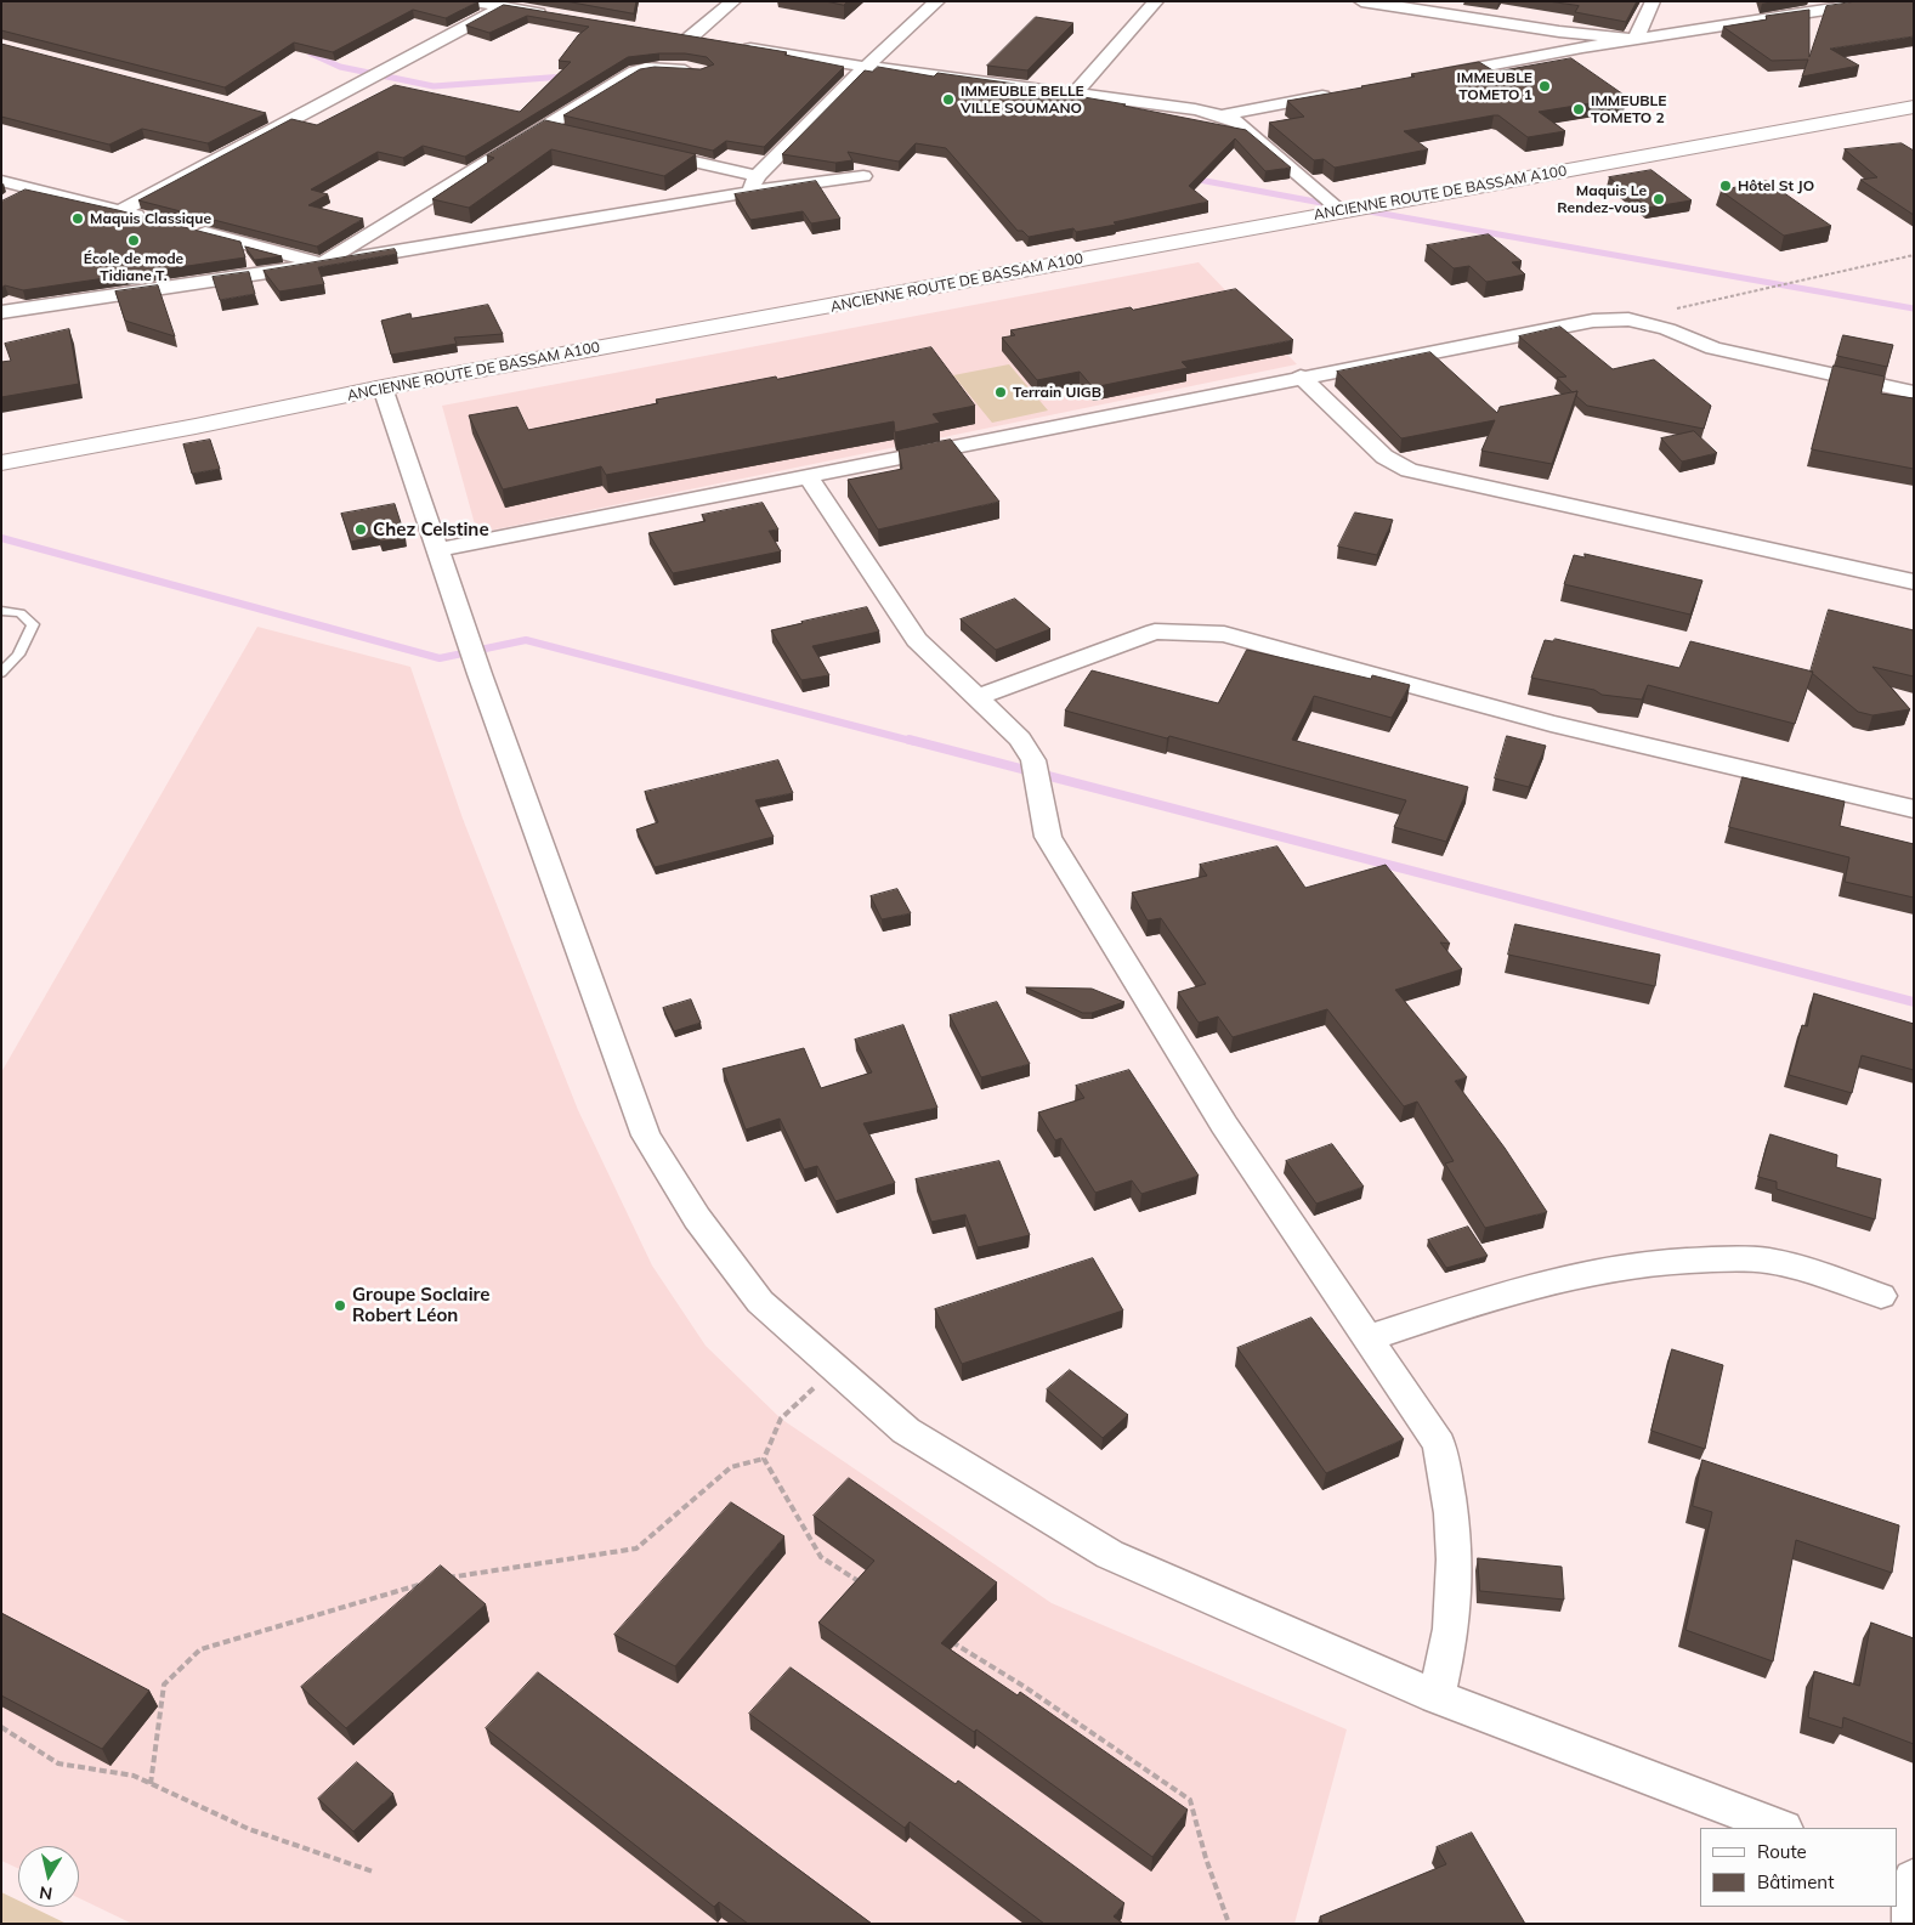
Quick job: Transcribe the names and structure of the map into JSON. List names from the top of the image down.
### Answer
{
  "streets": {
    "main road": ["ANCIENNE ROUTE DE BASSAM A100"]
  },
  "places": [
    "IMMEUBLE TOMETO 1",
    "IMMEUBLE BELLE VILLE SOUMANO",
    "IMMEUBLE TOMETO 2",
    "Hôtel St JO",
    "Maquis Le Rendez-vous",
    "Maquis Classique",
    "École de mode Tidiane T.",
    "Terrain UIGB",
    "Chez Celstine",
    "Groupe Soclaire Robert Léon"
  ],
  "legend": ["Route", "Bâtiment"],
  "north": "bottom"
}
